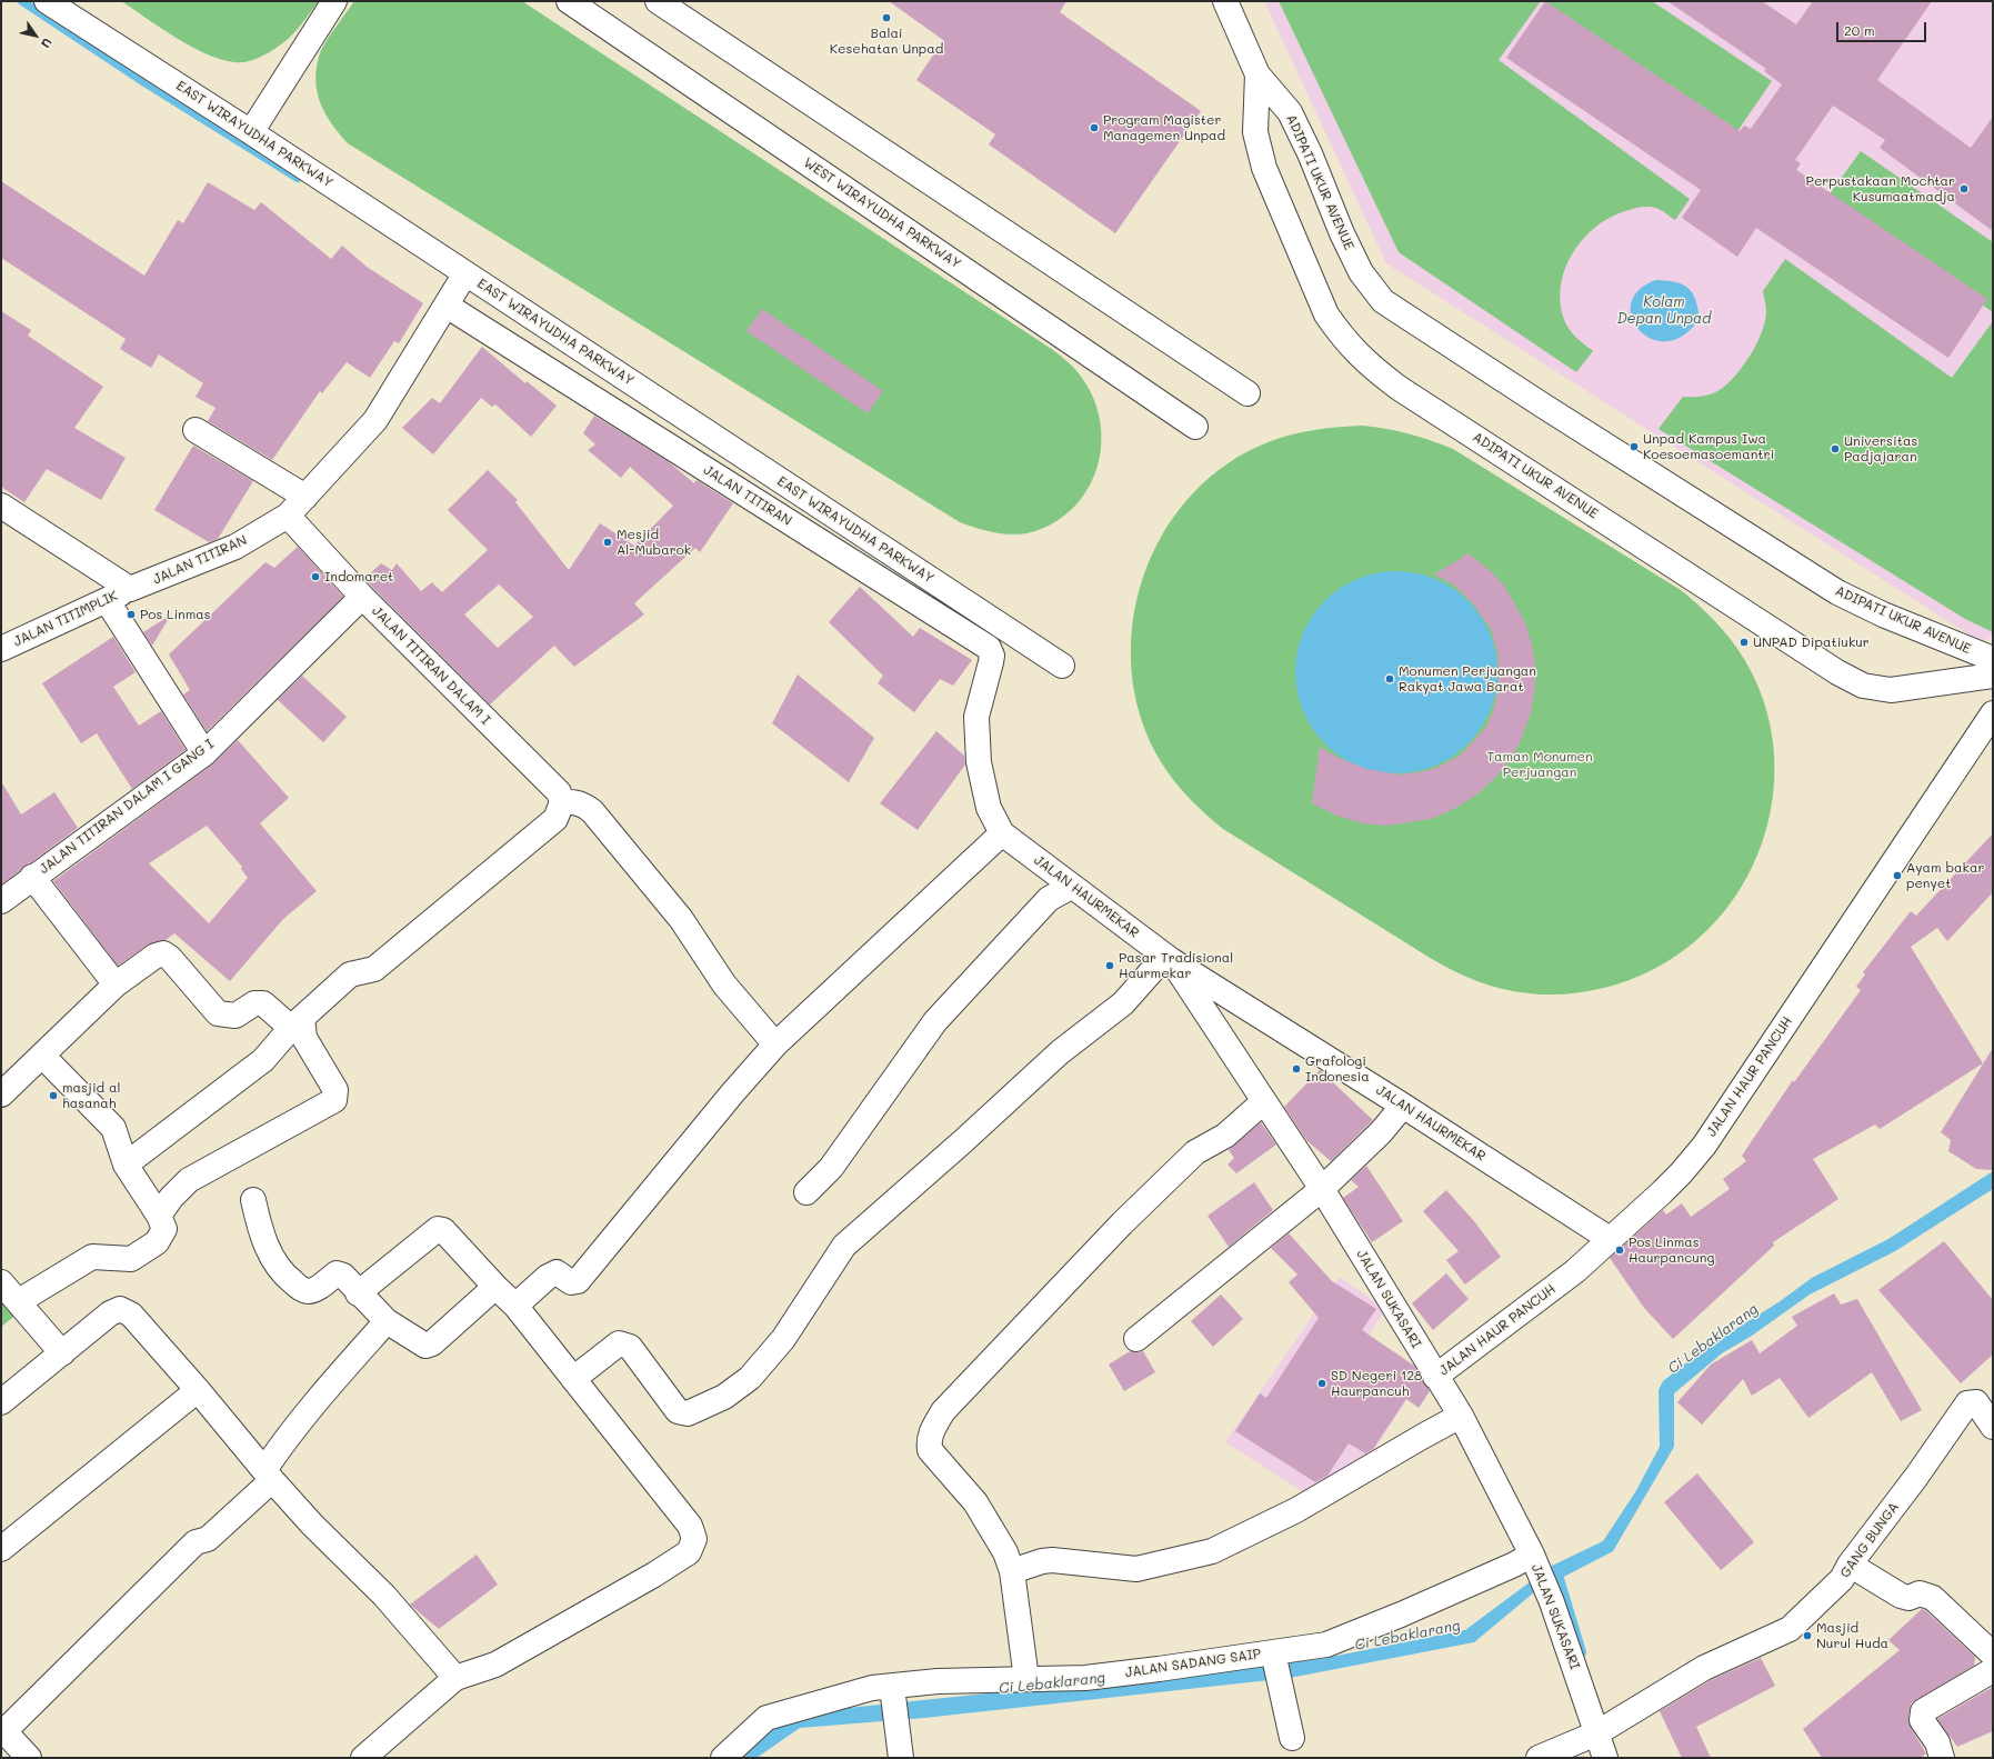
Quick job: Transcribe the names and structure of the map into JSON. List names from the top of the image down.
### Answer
{
  "streets": {
    "street": [
      "EAST WIRAYUDHA PARKWAY",
      "ADIPATI UKUR AVENUE",
      "WEST WIRAYUDHA PARKWAY",
      "JALAN TITIRAN",
      "JALAN TITIMPLIK",
      "JALAN TITIRAN DALAM I",
      "JALAN TITIRAN DALAM I GANG I",
      "JALAN HAURMEKAR",
      "JALAN HAUR PANCUH",
      "JALAN SUKASARI",
      "GANG BUNGA",
      "JALAN SADANG SAIP"
    ]
  },
  "crossings": [
    ["EAST WIRAYUDHA PARKWAY", "JALAN TITIRAN"],
    ["JALAN TITIRAN", "JALAN TITIMPLIK"],
    ["JALAN TITIRAN", "JALAN TITIRAN DALAM I"],
    ["JALAN TITIRAN", "JALAN HAURMEKAR"],
    ["JALAN TITIRAN DALAM I", "JALAN TITIRAN DALAM I GANG I"],
    ["JALAN HAURMEKAR", "JALAN HAUR PANCUH"],
    ["JALAN HAURMEKAR", "JALAN SUKASARI"],
    ["JALAN HAUR PANCUH", "JALAN SUKASARI"],
    ["JALAN SUKASARI", "GANG BUNGA"],
    ["JALAN SUKASARI", "JALAN SADANG SAIP"]
  ],
  "water": ["Kolam Depan Unpad", "Ci Lebaklarang"],
  "parks": ["Taman Monumen Perjuangan"],
  "places": [
    "Balai Kesehatan Unpad",
    "Program Magister Managemen Unpad",
    "Perpustakaan Mochtar Kusumaatmadja",
    "Unpad Kampus Iwa Koesoemasoemantri",
    "Universitas Padjajaran",
    "Mesjid Al-Mubarok",
    "Indomaret",
    "Pos Linmas",
    "UNPAD Dipatiukur",
    "Monumen Perjuangan Rakyat Jawa Barat",
    "Ayam bakar penyet",
    "Pasar Tradisional Haurmekar",
    "Grafologi Indonesia",
    "masjid al hasanah",
    "Pos Linmas Haurpancung",
    "SD Negeri 128 Haurpancuh",
    "Masjid Nurul Huda"
  ],
  "scale_bar": "20 m",
  "north": "bottom right"
}
